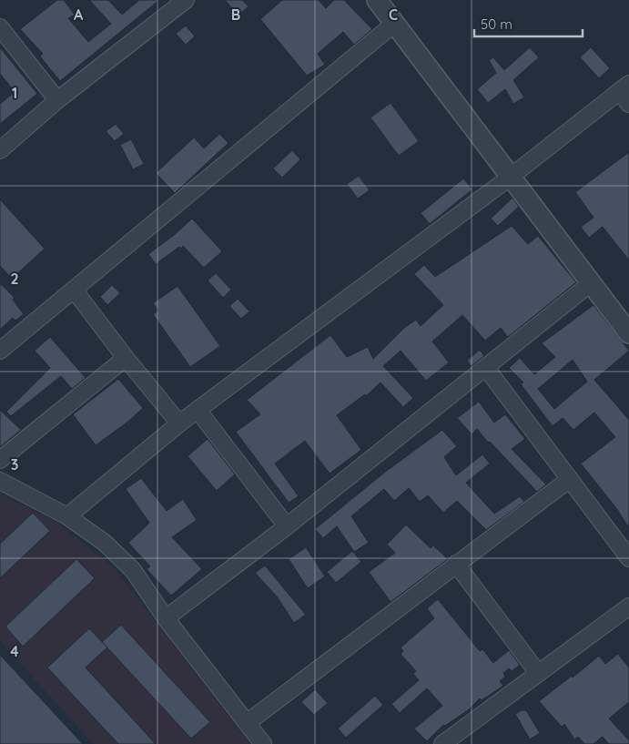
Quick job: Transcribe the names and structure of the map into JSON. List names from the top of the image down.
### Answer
{
  "scale_bar": "50 m",
  "grid": {
    "columns": ["A", "B", "C"],
    "rows": [
      "1",
      "2",
      "3",
      "4"
    ]
  }
}
